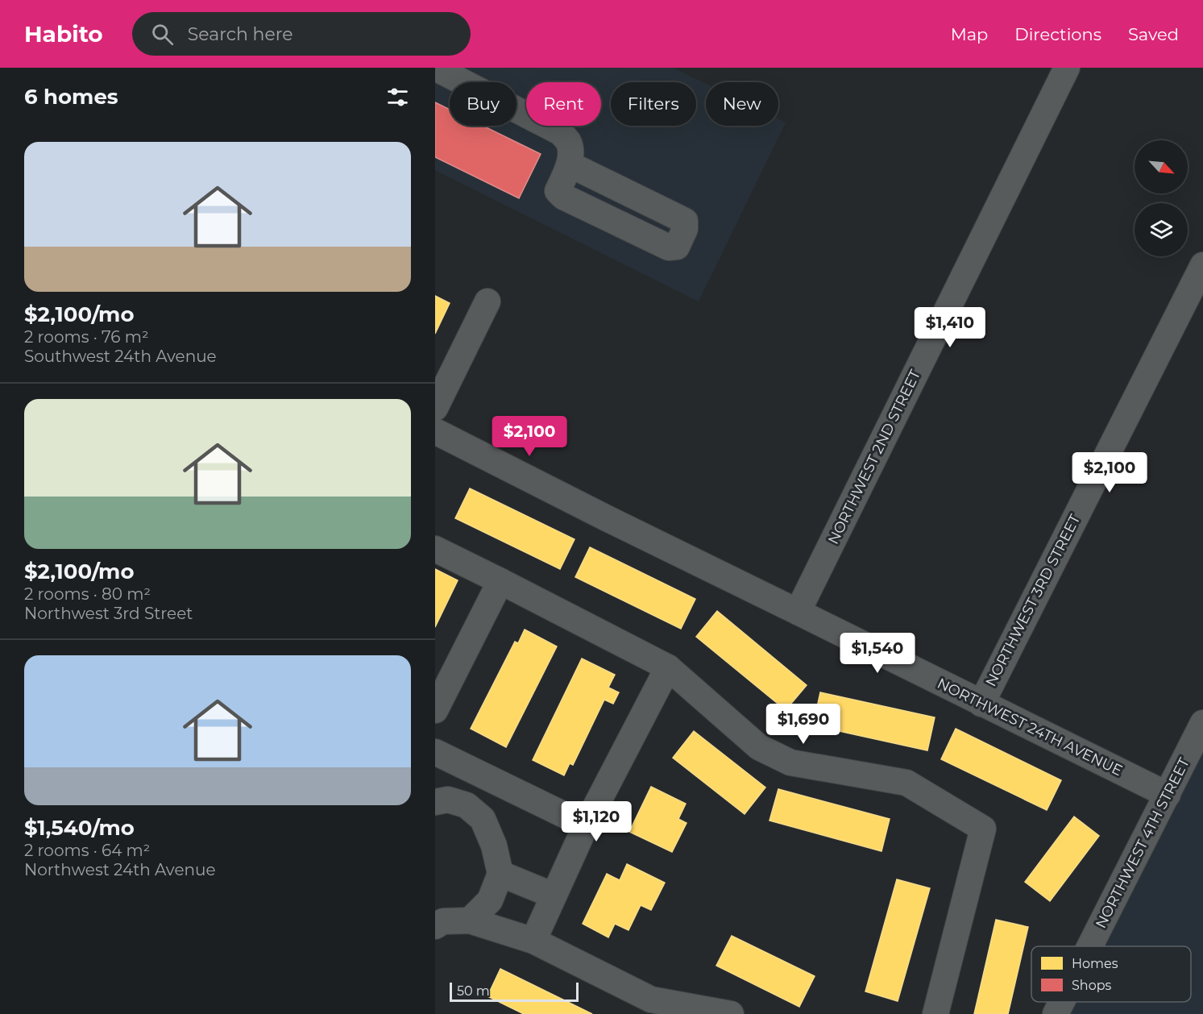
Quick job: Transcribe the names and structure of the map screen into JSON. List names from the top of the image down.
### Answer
{
  "streets": {
    "street": [
      "NORTHWEST 2ND STREET",
      "NORTHWEST 3RD STREET",
      "NORTHWEST 24TH AVENUE",
      "NORTHWEST 4TH STREET"
    ]
  },
  "crossings": [
    ["NORTHWEST 2ND STREET", "NORTHWEST 24TH AVENUE"],
    ["NORTHWEST 3RD STREET", "NORTHWEST 24TH AVENUE"],
    ["NORTHWEST 24TH AVENUE", "NORTHWEST 4TH STREET"]
  ],
  "legend": ["Homes", "Shops"],
  "scale_bar": "50 m",
  "north": "bottom right",
  "page": {
    "header": "Habito",
    "search": "Search here",
    "nav": ["Map", "Directions", "Saved"],
    "heading": "6 homes",
    "chip": [
      "Buy",
      "Rent",
      "Filters",
      "New"
    ],
    "list": [
      {
        "name": "$2,100/mo",
        "note": "2 rooms · 76 m² · Southwest 24th Avenue"
      },
      {
        "name": "$2,100/mo",
        "note": "2 rooms · 80 m² · Northwest 3rd Street"
      },
      {
        "name": "$1,540/mo",
        "note": "2 rooms · 64 m² · Northwest 24th Avenue"
      }
    ],
    "price": [
      "$1,410",
      "$2,100",
      "$2,100",
      "$1,540",
      "$1,690",
      "$1,120"
    ],
    "scale": "50 m"
  }
}
